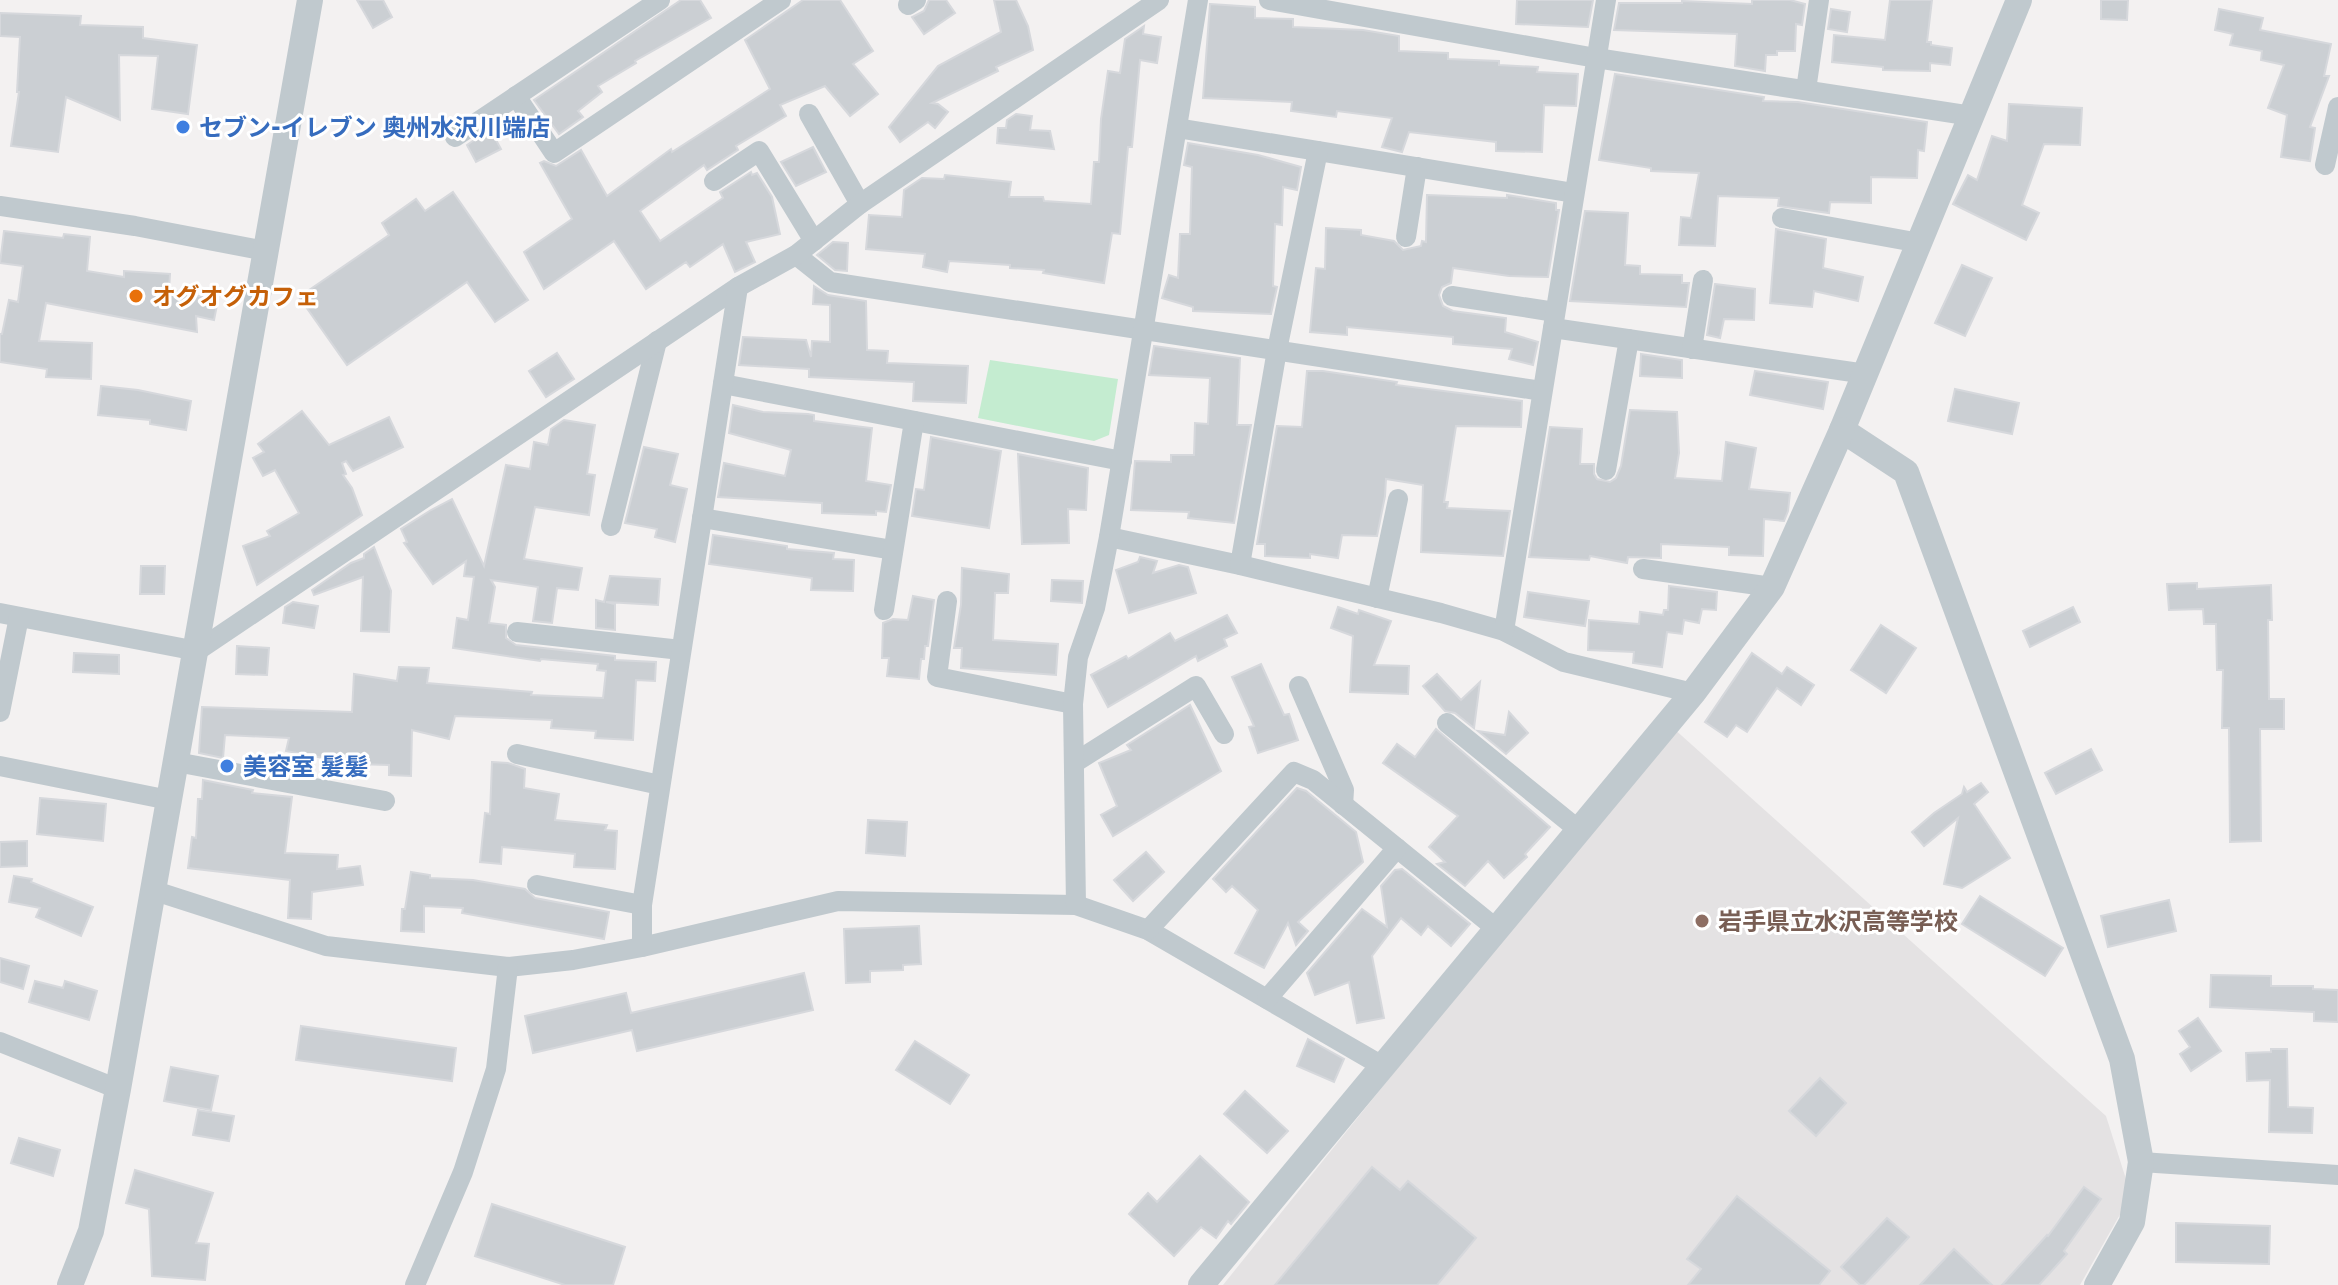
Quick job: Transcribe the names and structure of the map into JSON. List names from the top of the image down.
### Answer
{
  "places": [
    "セブン-イレブン 奥州水沢川端店",
    "オグオグカフェ",
    "美容室 髪髪",
    "岩手県立水沢高等学校"
  ]
}
